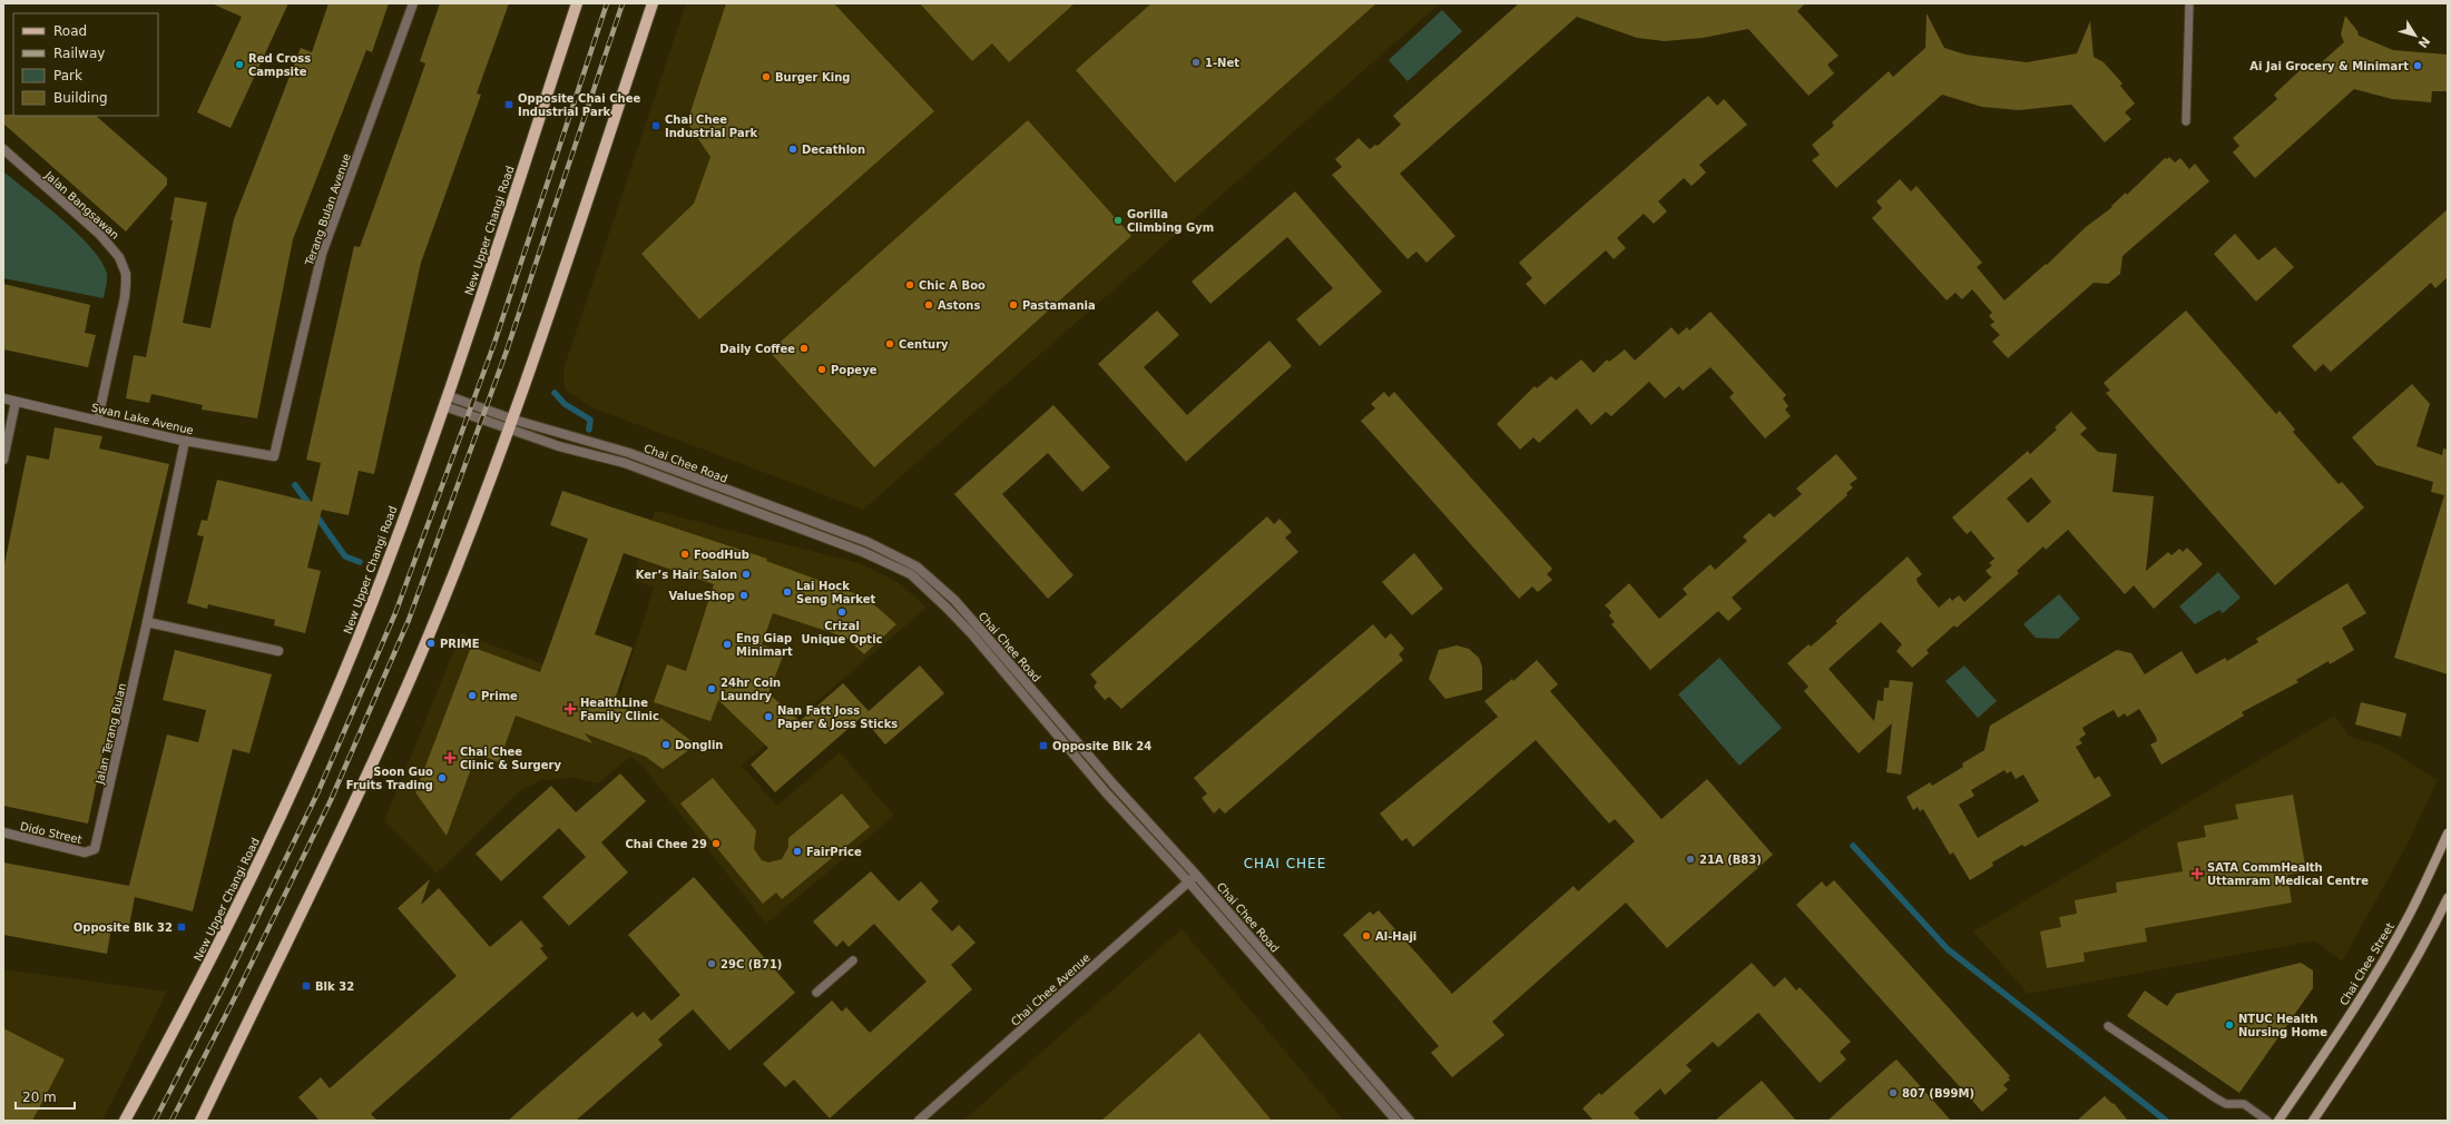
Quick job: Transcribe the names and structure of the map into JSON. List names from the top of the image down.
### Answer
{
  "streets": {
    "main road": ["New Upper Changi Road"],
    "street": [
      "Jalan Bangsawan",
      "Terang Bulan Avenue",
      "Swan Lake Avenue",
      "Chai Chee Road",
      "Jalan Terang Bulan",
      "Dido Street",
      "Chai Chee Street",
      "Chai Chee Avenue"
    ]
  },
  "crossings": [
    ["Jalan Bangsawan", "Swan Lake Avenue"],
    ["Terang Bulan Avenue", "Swan Lake Avenue"],
    ["New Upper Changi Road", "Chai Chee Road"],
    ["Swan Lake Avenue", "Jalan Terang Bulan"],
    ["Chai Chee Road", "Chai Chee Avenue"],
    ["Jalan Terang Bulan", "Dido Street"]
  ],
  "districts": ["CHAI CHEE"],
  "places": {
    "other": [
      "1-Net",
      "Red Cross Campsite",
      "Ai Jai Grocery & Minimart",
      "Burger King",
      "Decathlon",
      "Gorilla Climbing Gym",
      "Chic A Boo",
      "Astons",
      "Pastamania",
      "Century",
      "Daily Coffee",
      "Popeye",
      "FoodHub",
      "Ker’s Hair Salon",
      "Lai Hock Seng Market",
      "ValueShop",
      "Crizal Unique Optic",
      "PRIME",
      "Eng Giap Minimart",
      "24hr Coin Laundry",
      "Prime",
      "Nan Fatt Joss Paper & Joss Sticks",
      "Donglin",
      "Soon Guo Fruits Trading",
      "Chai Chee 29",
      "FairPrice",
      "21A (B83)",
      "Al-Haji",
      "29C (B71)",
      "NTUC Health Nursing Home",
      "807 (B99M)"
    ],
    "transit": [
      "Opposite Chai Chee Industrial Park",
      "Chai Chee Industrial Park",
      "Opposite Blk 24",
      "Opposite Blk 32",
      "Blk 32"
    ],
    "health": ["HealthLine Family Clinic", "Chai Chee Clinic & Surgery", "SATA CommHealth Uttamram Medical Centre"]
  },
  "legend": [
    "Road",
    "Railway",
    "Park",
    "Building"
  ],
  "scale_bar": "20 m",
  "north": "bottom right"
}
